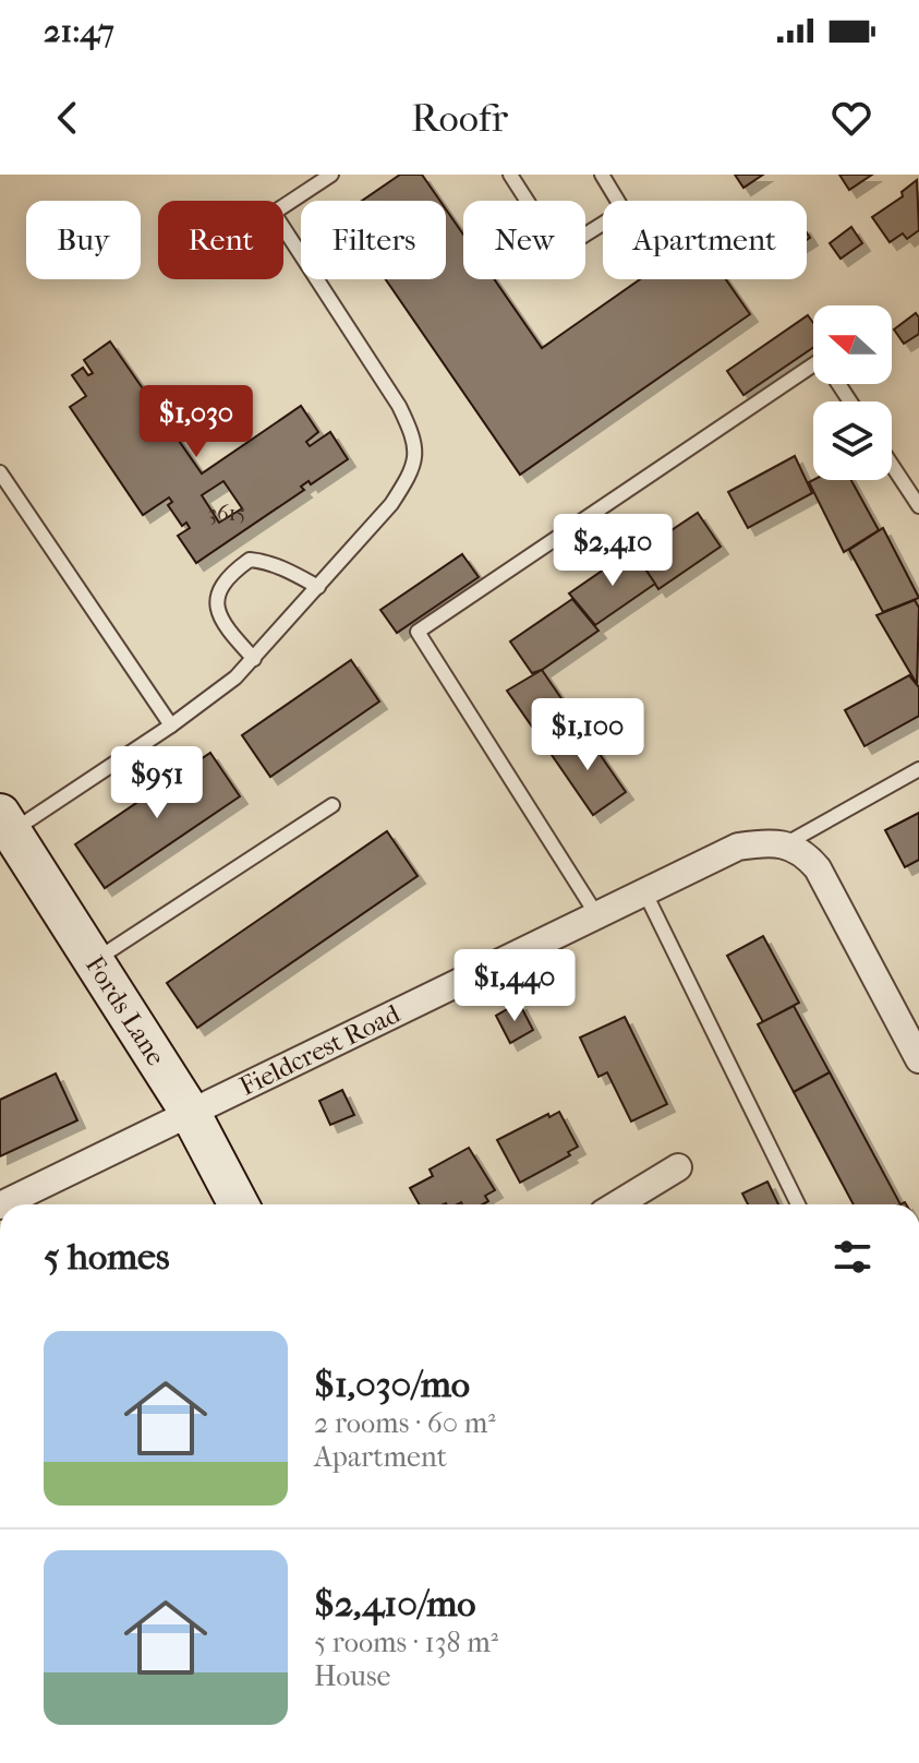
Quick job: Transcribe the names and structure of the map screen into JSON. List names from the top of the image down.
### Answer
{
  "streets": {
    "street": ["Fords Lane", "Fieldcrest Road"]
  },
  "crossings": [
    ["Fords Lane", "Fieldcrest Road"]
  ],
  "house_numbers": ["3615"],
  "north": "left",
  "page": {
    "status": "21:47",
    "header": "Roofr",
    "chip": [
      "Buy",
      "Rent",
      "Filters",
      "New",
      "Apartment"
    ],
    "price": [
      "$1,030",
      "$2,410",
      "$1,100",
      "$951",
      "$1,440"
    ],
    "heading": "5 homes",
    "list": [
      {
        "name": "$1,030/mo",
        "note": "2 rooms · 60 m² · Apartment"
      },
      {
        "name": "$2,410/mo",
        "note": "5 rooms · 138 m² · House"
      }
    ]
  }
}
